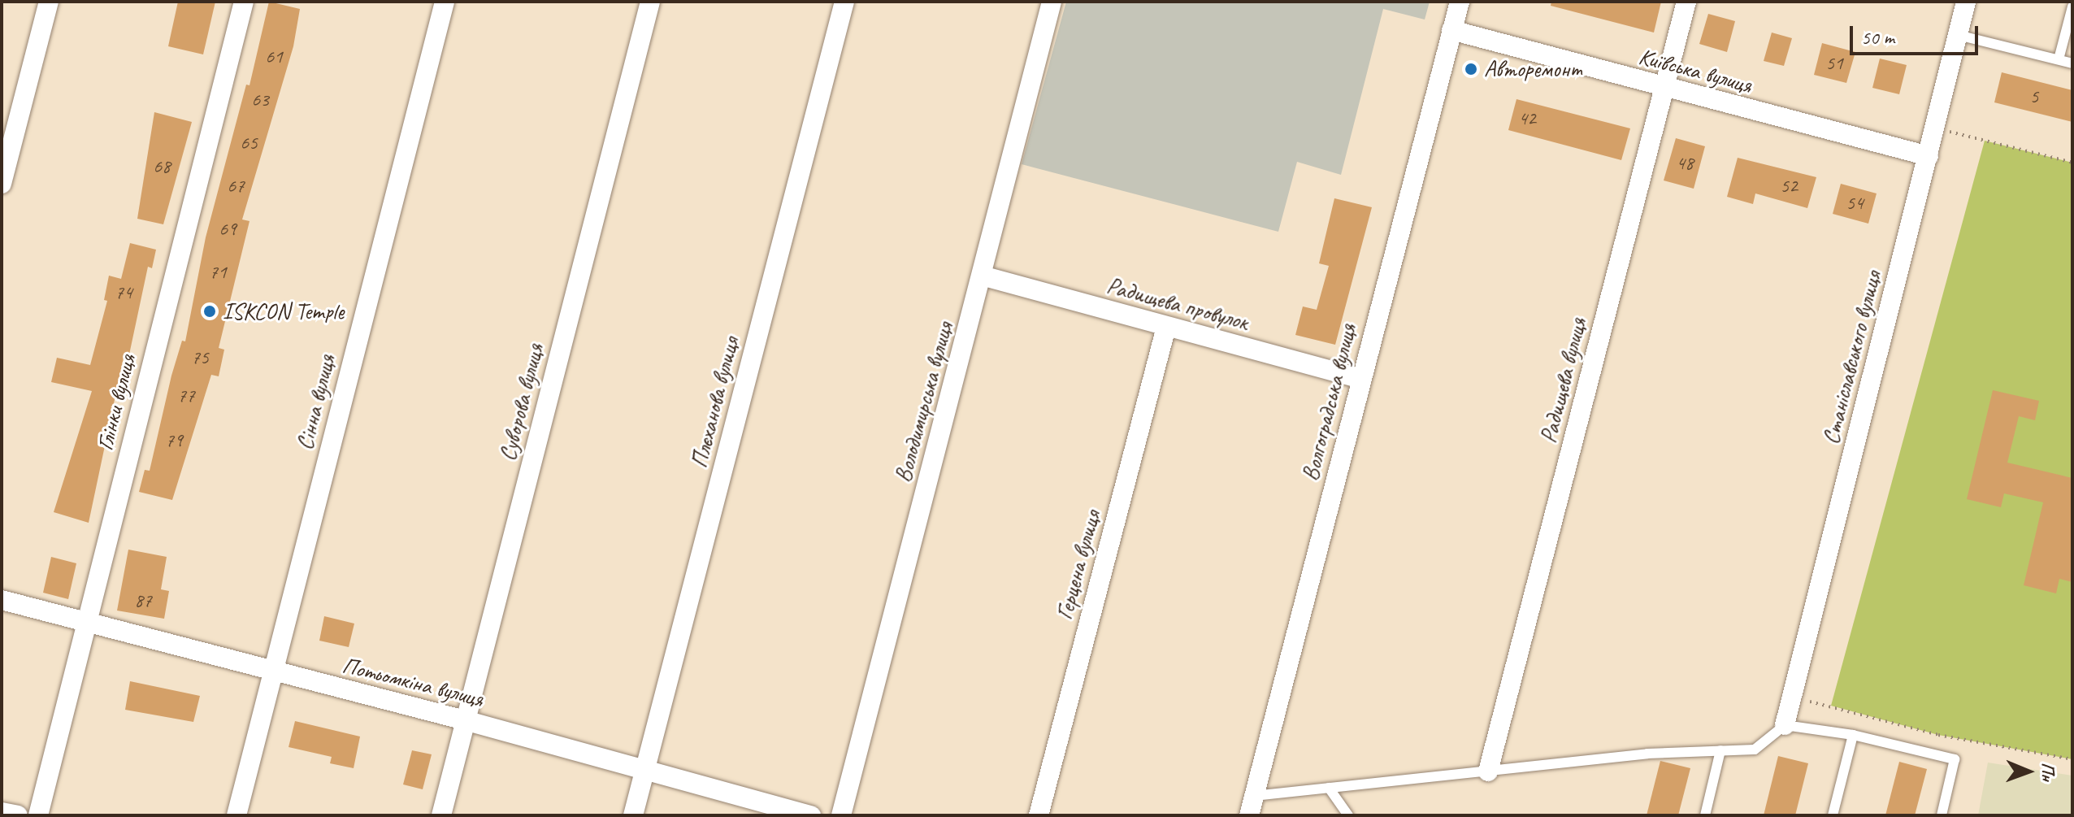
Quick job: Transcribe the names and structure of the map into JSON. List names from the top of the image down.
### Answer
{
  "streets": {
    "street": [
      "Київська вулиця",
      "Радищева провулок",
      "Станіславського вулиця",
      "Радищева вулиця",
      "Глінки вулиця",
      "Сінна вулиця",
      "Суворова вулиця",
      "Плєханова вулиця",
      "Володимирська вулиця",
      "Волгоградська вулиця",
      "Герцена вулиця",
      "Потьомкіна вулиця"
    ]
  },
  "crossings": [
    ["Київська вулиця", "Станіславського вулиця"],
    ["Київська вулиця", "Радищева вулиця"],
    ["Київська вулиця", "Волгоградська вулиця"],
    ["Радищева провулок", "Володимирська вулиця"],
    ["Радищева провулок", "Волгоградська вулиця"],
    ["Радищева провулок", "Герцена вулиця"],
    ["Глінки вулиця", "Потьомкіна вулиця"],
    ["Сінна вулиця", "Потьомкіна вулиця"],
    ["Суворова вулиця", "Потьомкіна вулиця"],
    ["Плєханова вулиця", "Потьомкіна вулиця"]
  ],
  "places": ["Авторемонт", "ISKCON Temple"],
  "house_numbers": [
    "61",
    "51",
    "5",
    "63",
    "42",
    "65",
    "48",
    "68",
    "67",
    "52",
    "54",
    "69",
    "71",
    "74",
    "75",
    "77",
    "79",
    "87"
  ],
  "scale_bar": "50 m",
  "north": "right"
}
